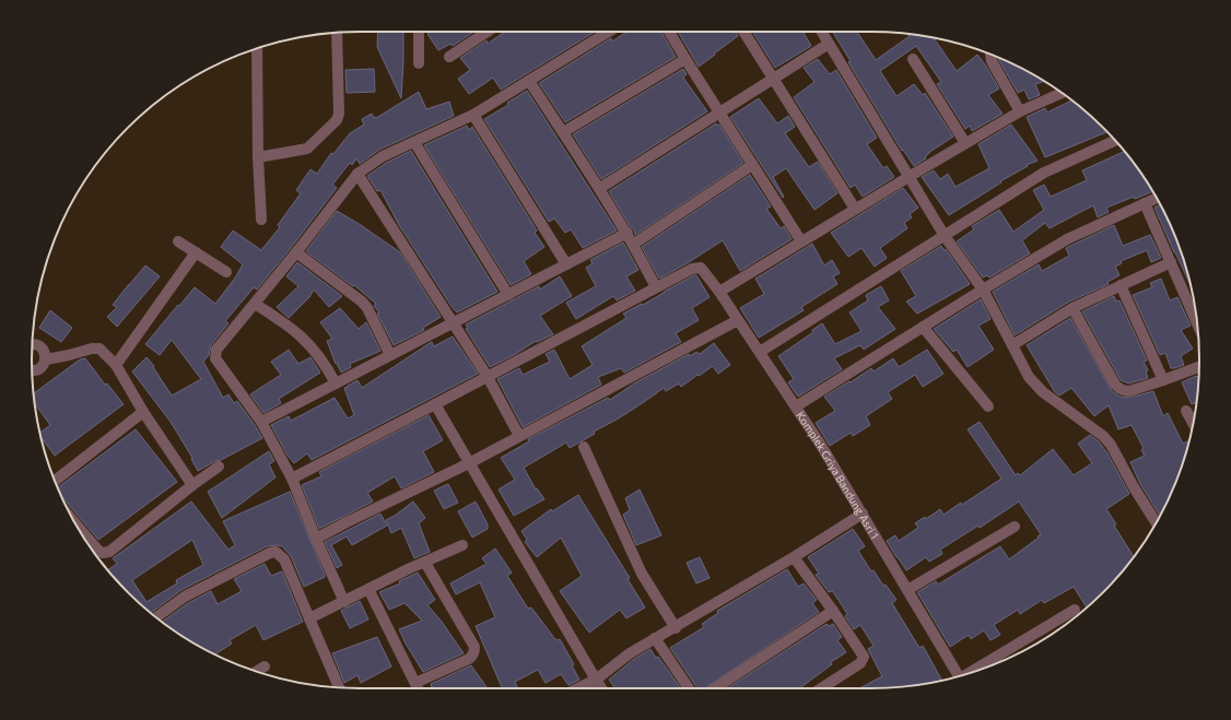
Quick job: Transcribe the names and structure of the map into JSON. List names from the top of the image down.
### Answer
{
  "streets": {
    "street": ["Komplek Griya Bandung Asri 1"]
  }
}
